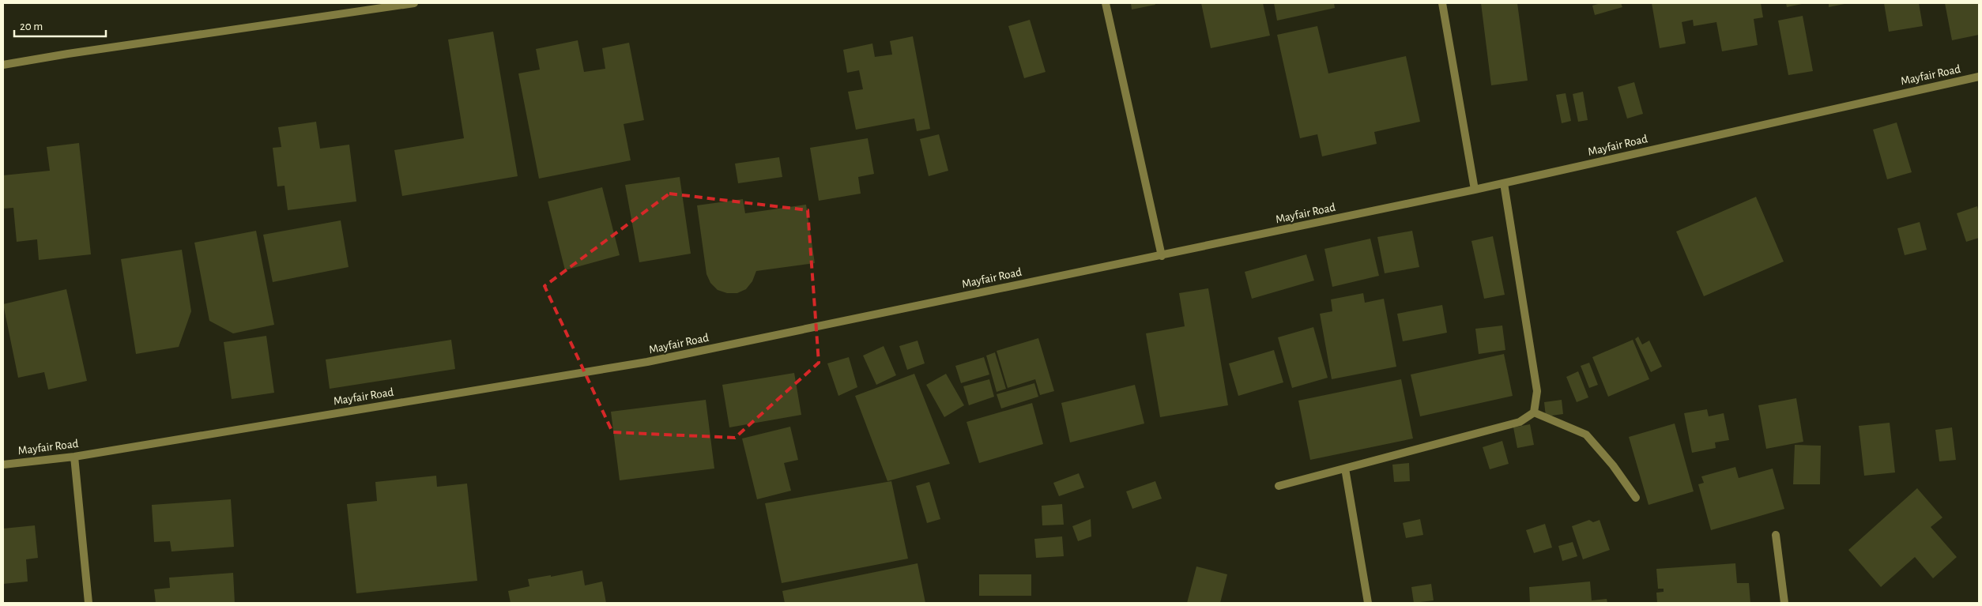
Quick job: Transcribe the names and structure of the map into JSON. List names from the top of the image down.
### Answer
{
  "streets": {
    "street": ["Mayfair Road"]
  },
  "scale_bar": "20 m"
}
